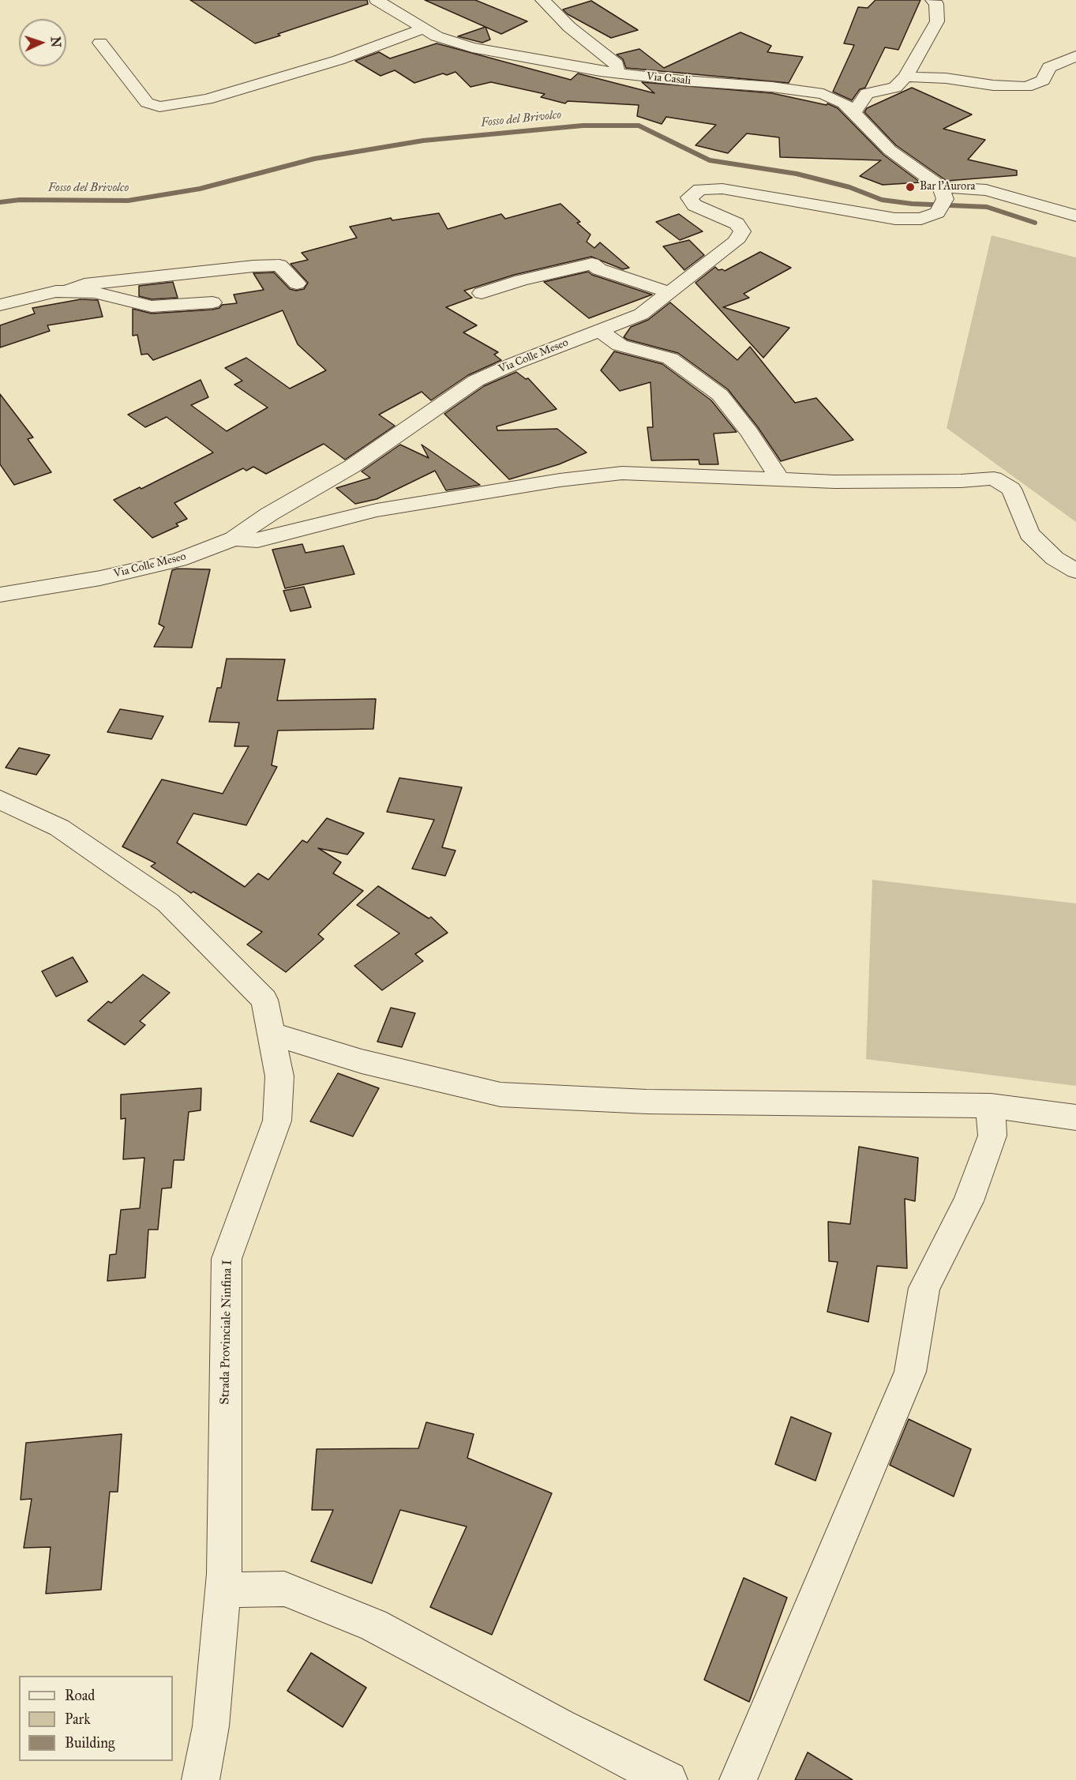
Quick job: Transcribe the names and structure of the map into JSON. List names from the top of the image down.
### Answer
{
  "streets": {
    "street": ["Via Casali", "Via Colle Meseo", "Strada Provinciale Ninfina I"]
  },
  "crossings": [
    ["Via Casali", "Via Colle Meseo"]
  ],
  "water": ["Fosso del Brivolco"],
  "places": ["Bar l'Aurora"],
  "legend": ["Road", "Park", "Building"],
  "north": "right"
}
